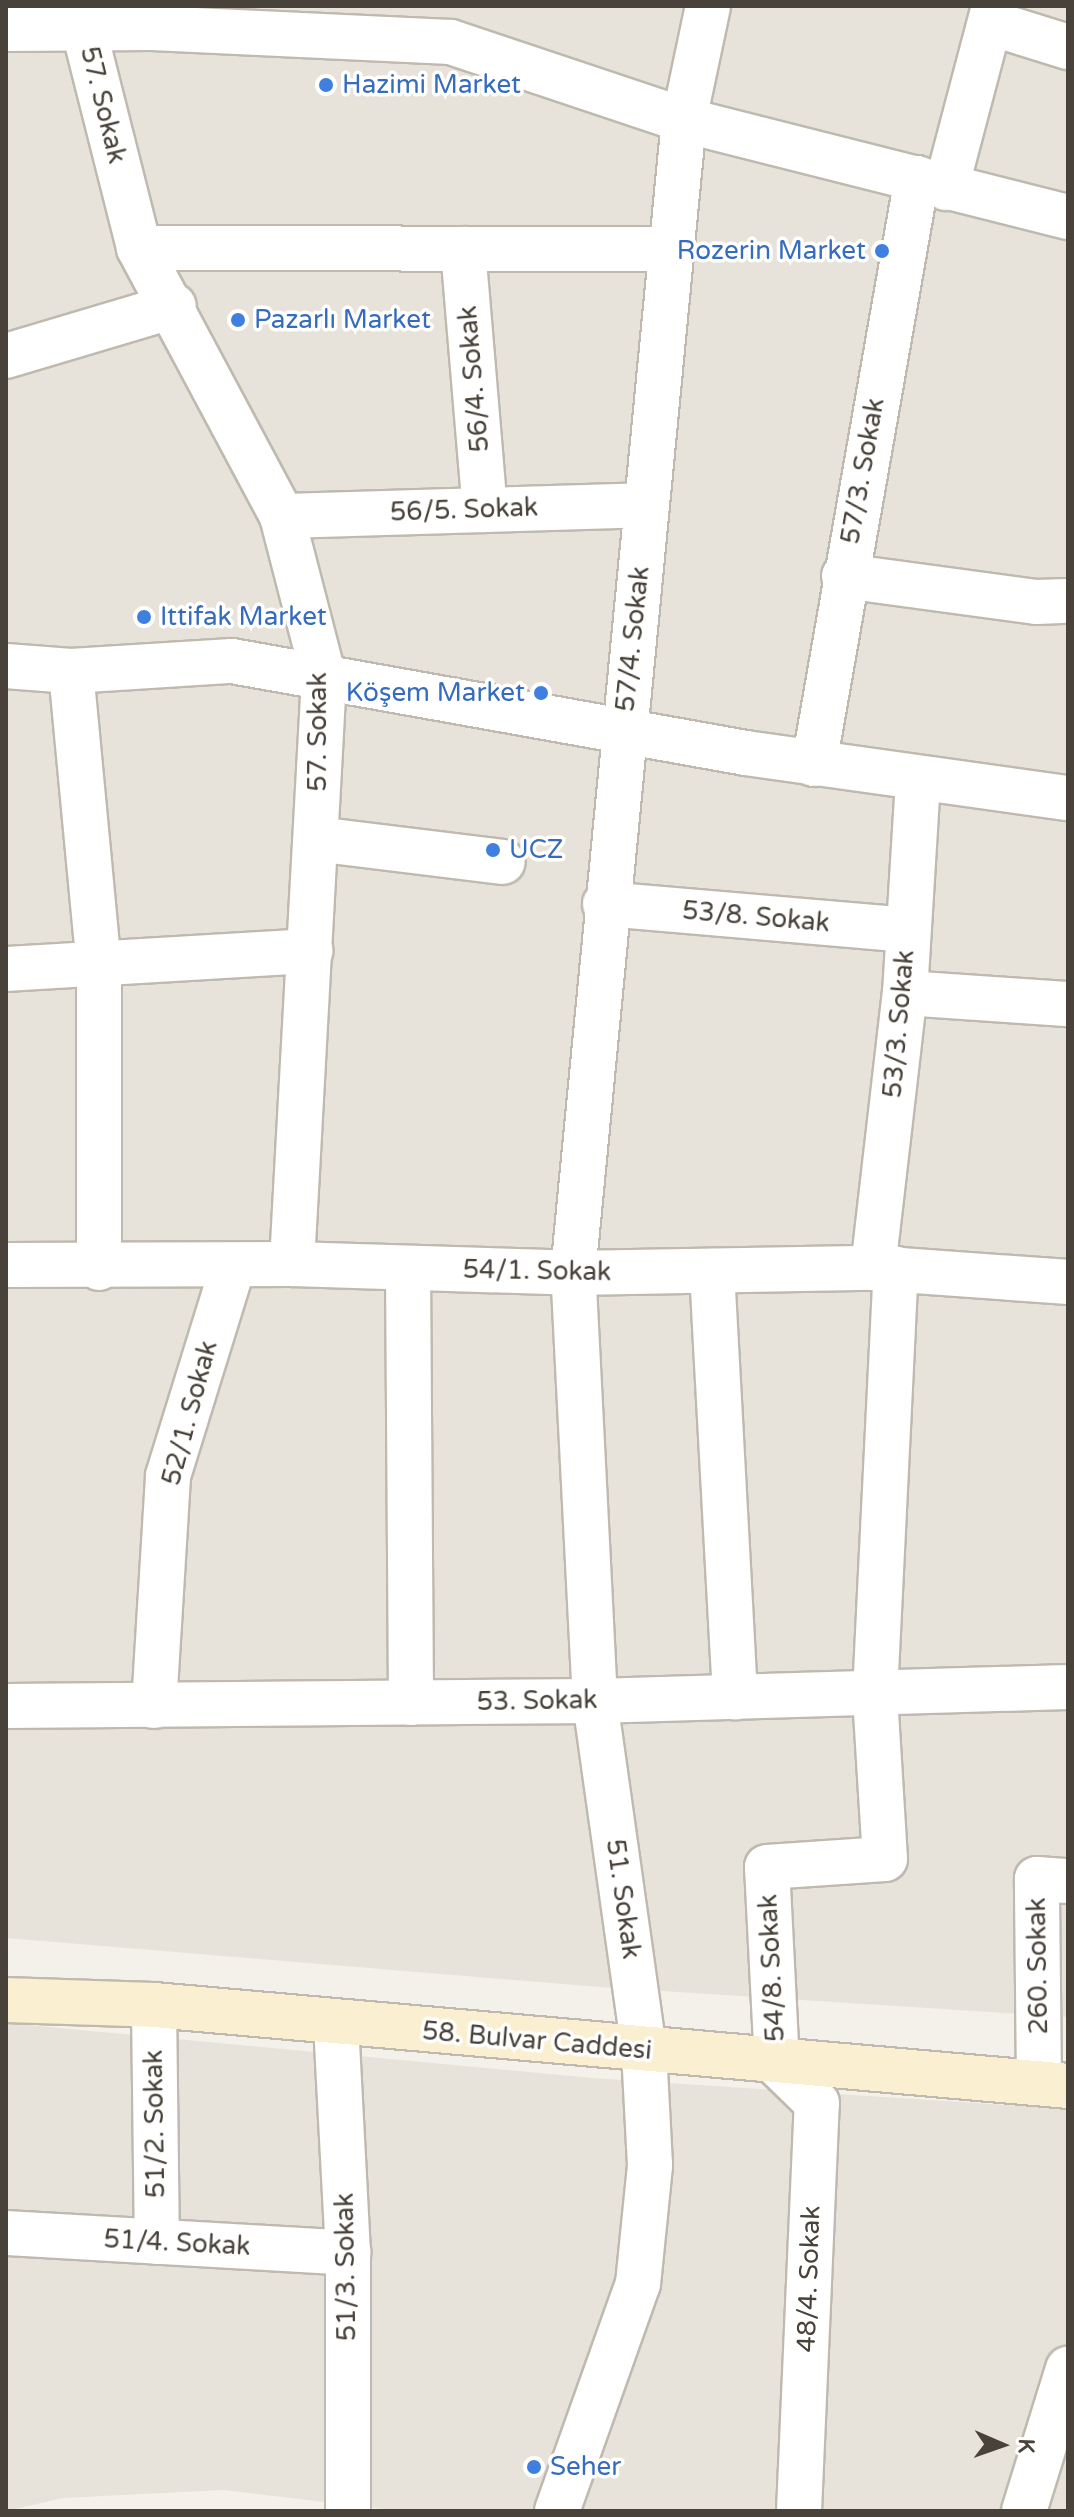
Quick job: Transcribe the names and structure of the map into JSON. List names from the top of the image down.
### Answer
{
  "streets": {
    "main road": ["58. Bulvar Caddesi"],
    "street": [
      "57. Sokak",
      "56/4. Sokak",
      "57/3. Sokak",
      "56/5. Sokak",
      "57/4. Sokak",
      "53/8. Sokak",
      "53/3. Sokak",
      "54/1. Sokak",
      "52/1. Sokak",
      "53. Sokak",
      "51. Sokak",
      "260. Sokak",
      "54/8. Sokak",
      "51/2. Sokak",
      "51/4. Sokak",
      "51/3. Sokak",
      "48/4. Sokak"
    ]
  },
  "crossings": [
    ["57. Sokak", "56/5. Sokak"],
    ["57. Sokak", "54/1. Sokak"],
    ["56/4. Sokak", "56/5. Sokak"],
    ["56/5. Sokak", "57/4. Sokak"],
    ["57/4. Sokak", "53/8. Sokak"],
    ["57/4. Sokak", "54/1. Sokak"],
    ["57/4. Sokak", "51. Sokak"],
    ["53/8. Sokak", "53/3. Sokak"],
    ["53/3. Sokak", "54/1. Sokak"],
    ["53/3. Sokak", "53. Sokak"],
    ["53/3. Sokak", "54/8. Sokak"],
    ["54/1. Sokak", "52/1. Sokak"],
    ["54/1. Sokak", "51. Sokak"],
    ["52/1. Sokak", "53. Sokak"],
    ["53. Sokak", "51. Sokak"],
    ["53. Sokak", "54/8. Sokak"],
    ["51. Sokak", "58. Bulvar Caddesi"],
    ["260. Sokak", "58. Bulvar Caddesi"],
    ["54/8. Sokak", "58. Bulvar Caddesi"],
    ["54/8. Sokak", "48/4. Sokak"],
    ["58. Bulvar Caddesi", "51/2. Sokak"],
    ["58. Bulvar Caddesi", "51/3. Sokak"],
    ["58. Bulvar Caddesi", "48/4. Sokak"],
    ["51/2. Sokak", "51/4. Sokak"],
    ["51/4. Sokak", "51/3. Sokak"]
  ],
  "places": [
    "Hazimi Market",
    "Rozerin Market",
    "Pazarlı Market",
    "Ittifak Market",
    "Köşem Market",
    "UCZ",
    "Seher"
  ],
  "north": "right"
}
